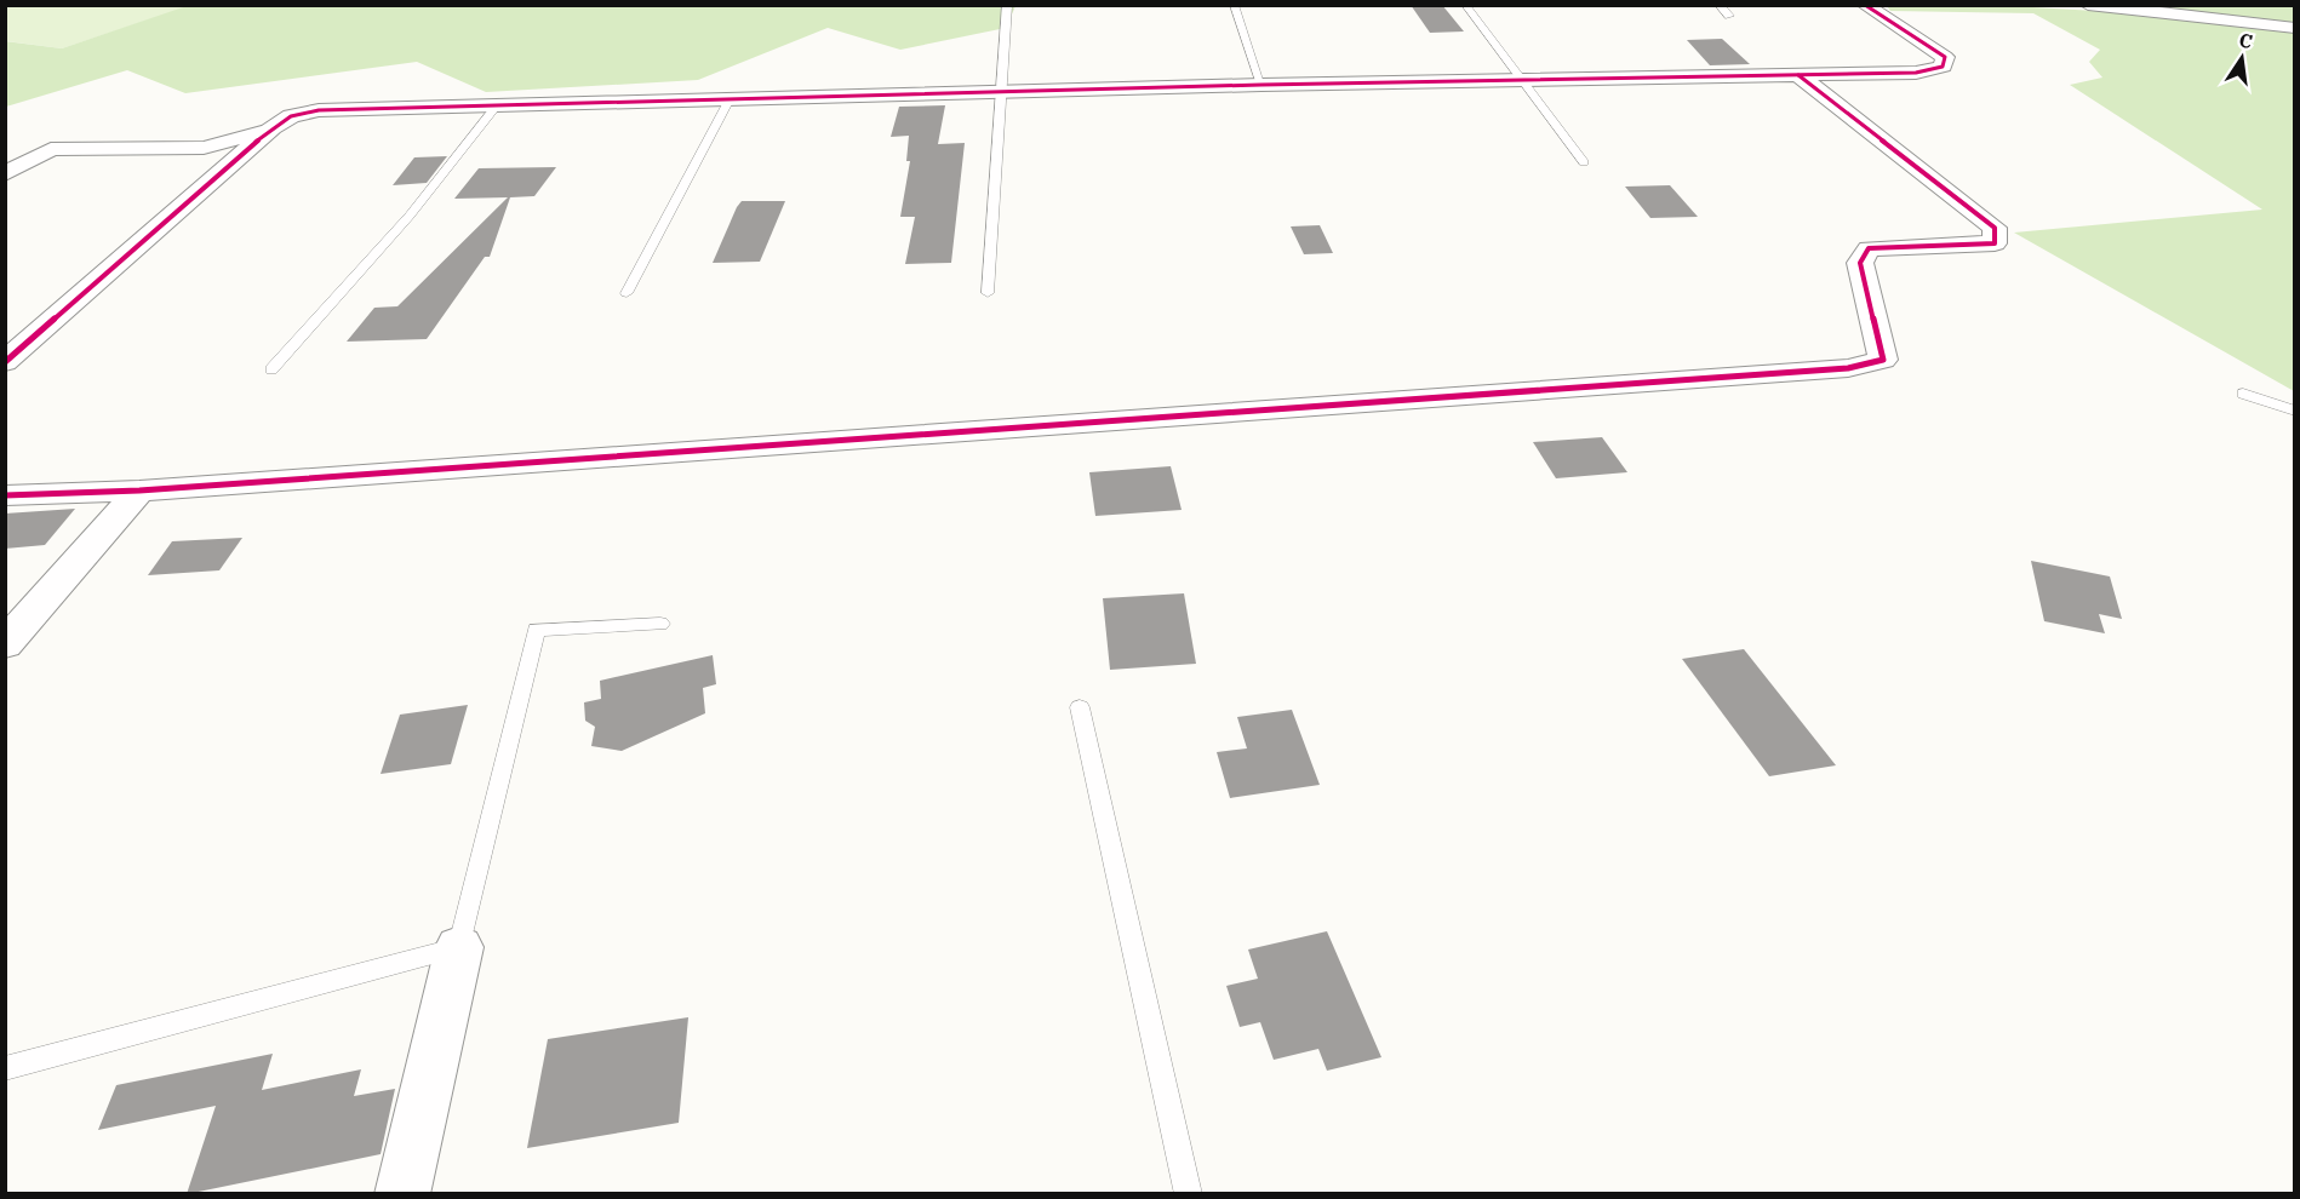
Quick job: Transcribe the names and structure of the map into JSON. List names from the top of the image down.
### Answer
{
  "north": "top"
}
